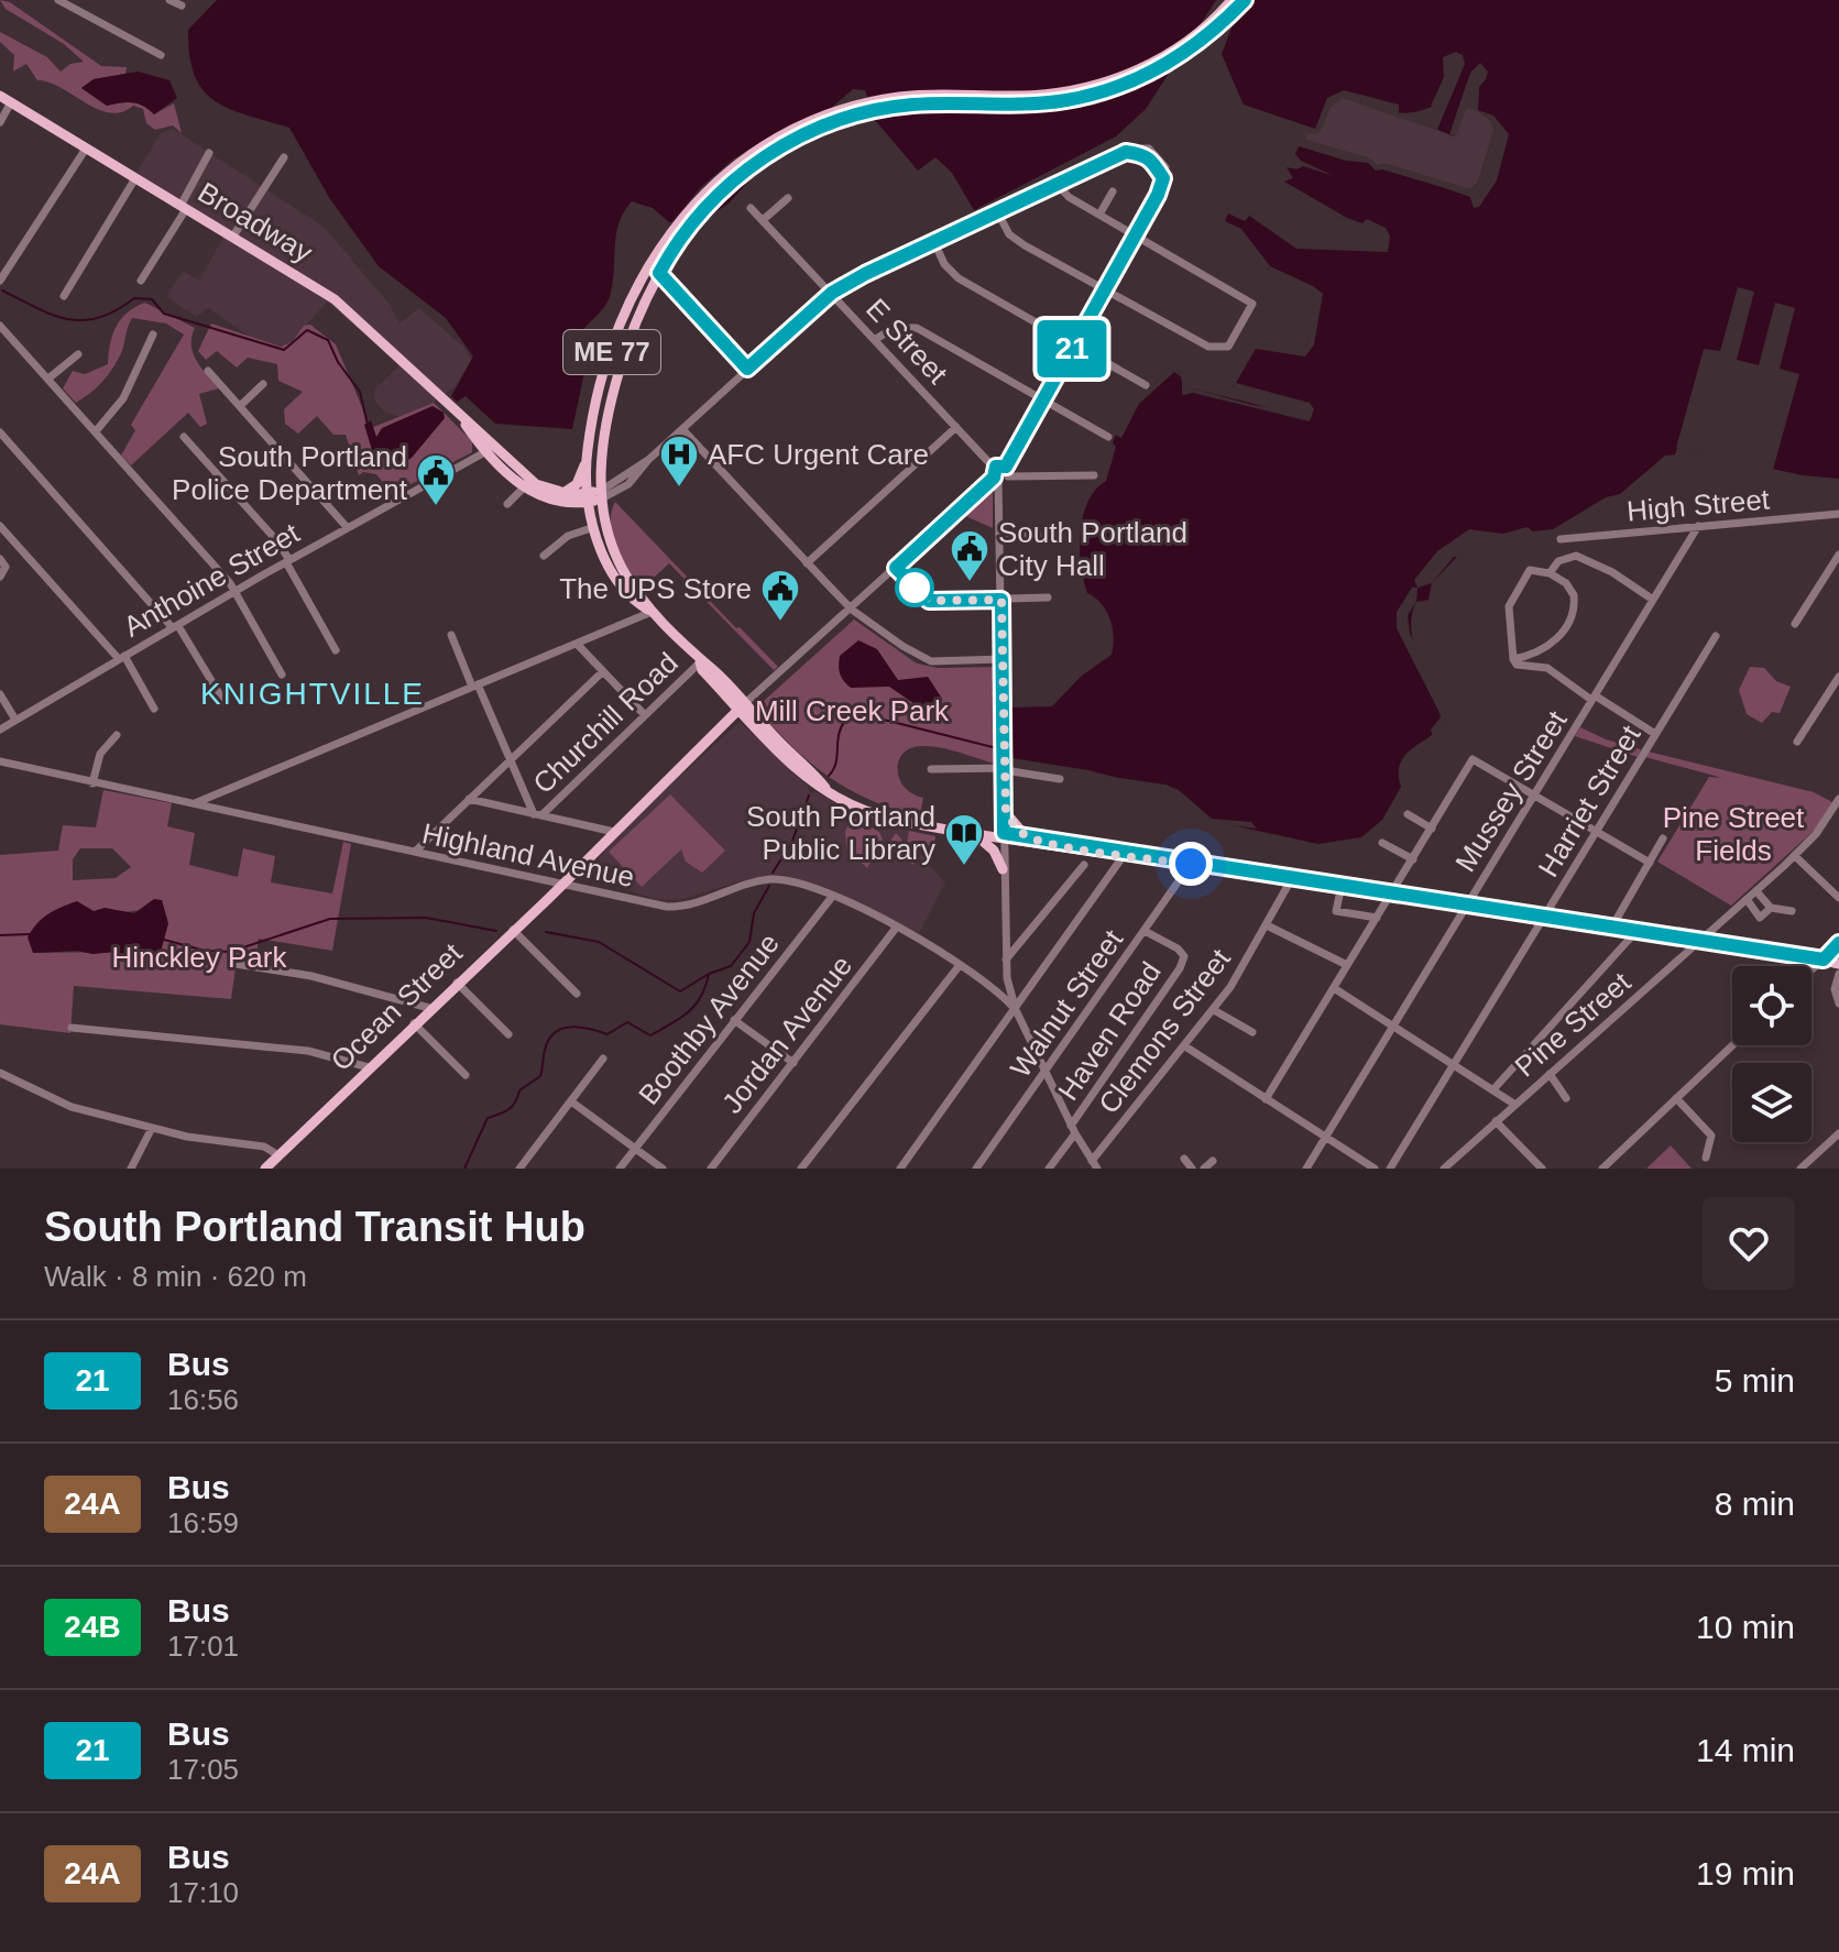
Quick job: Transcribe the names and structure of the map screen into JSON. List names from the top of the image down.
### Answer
{
  "streets": {
    "main road": ["Broadway", "ME 77", "Ocean Street"],
    "street": [
      "E Street",
      "High Street",
      "Anthoine Street",
      "Churchill Road",
      "Mussey Street",
      "Harriet Street",
      "Highland Avenue",
      "Walnut Street",
      "Boothby Avenue",
      "Pine Street",
      "Haven Road",
      "Clemons Street",
      "Jordan Avenue"
    ]
  },
  "crossings": [
    ["Broadway", "ME 77"],
    ["Broadway", "Anthoine Street"],
    ["ME 77", "Churchill Road"],
    ["High Street", "Mussey Street"],
    ["Highland Avenue", "Ocean Street"],
    ["Highland Avenue", "Boothby Avenue"],
    ["Highland Avenue", "Jordan Avenue"],
    ["Walnut Street", "Haven Road"]
  ],
  "districts": ["KNIGHTVILLE"],
  "parks": ["Mill Creek Park", "Pine Street Fields", "Hinckley Park"],
  "places": {
    "hospital": ["AFC Urgent Care"],
    "public building": ["South Portland Police Department", "South Portland City Hall", "The UPS Store"],
    "library": ["South Portland Public Library"]
  },
  "lines": ["bus line 21"],
  "page": {
    "on_map": "21",
    "heading": ["South Portland Transit Hub", "Walk · 8 min · 620 m"],
    "list": [
      {
        "mark": "21",
        "name": "Bus",
        "note": "16:56",
        "value": "5 min"
      },
      {
        "mark": "24A",
        "name": "Bus",
        "note": "16:59",
        "value": "8 min"
      },
      {
        "mark": "24B",
        "name": "Bus",
        "note": "17:01",
        "value": "10 min"
      },
      {
        "mark": "21",
        "name": "Bus",
        "note": "17:05",
        "value": "14 min"
      },
      {
        "mark": "24A",
        "name": "Bus",
        "note": "17:10",
        "value": "19 min"
      }
    ]
  }
}
